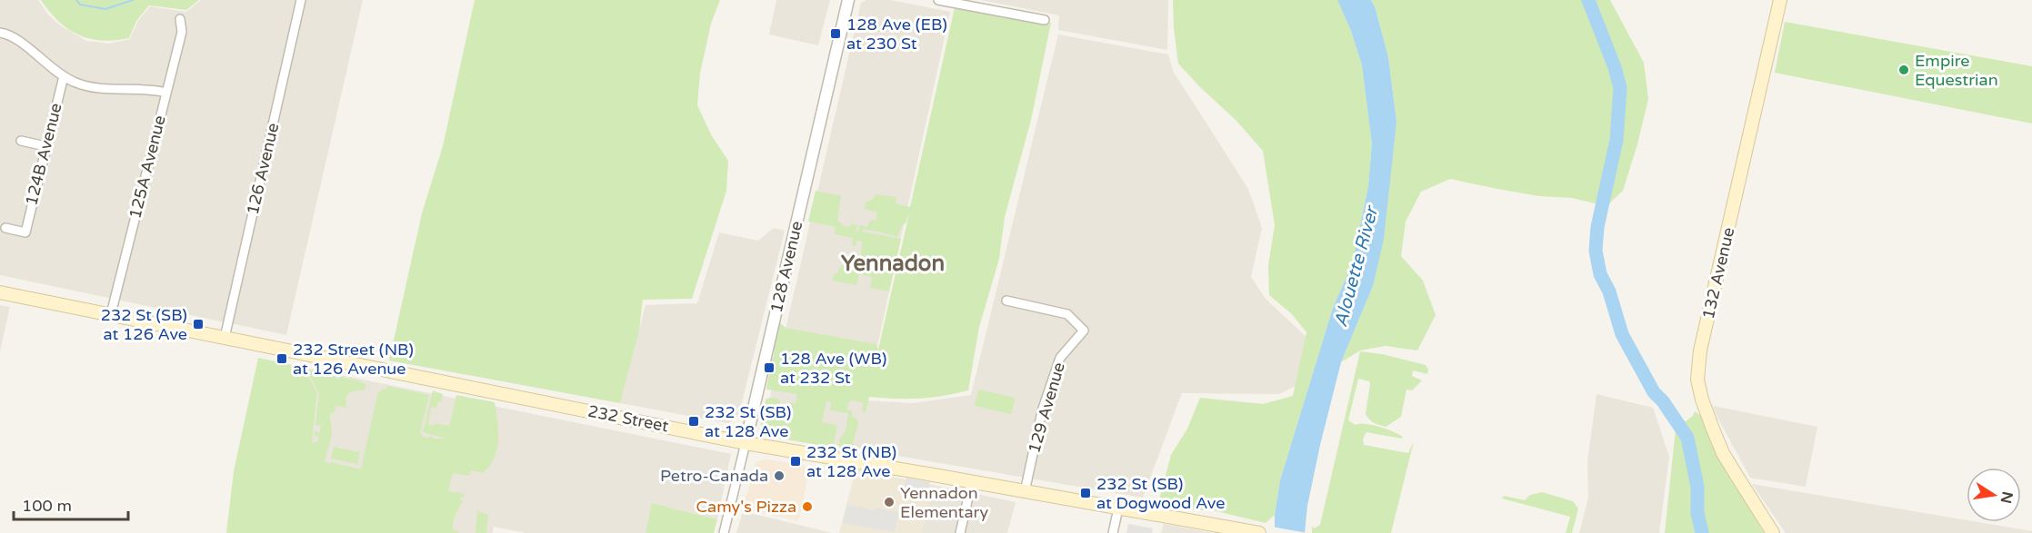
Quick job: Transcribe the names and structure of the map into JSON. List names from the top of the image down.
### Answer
{
  "streets": {
    "main road": ["132 Avenue", "232 Street"],
    "street": [
      "124B Avenue",
      "125A Avenue",
      "126 Avenue",
      "128 Avenue",
      "129 Avenue"
    ]
  },
  "crossings": [
    ["125A Avenue", "232 Street"],
    ["126 Avenue", "232 Street"],
    ["128 Avenue", "232 Street"],
    ["129 Avenue", "232 Street"]
  ],
  "districts": ["Yennadon"],
  "water": ["Alouette River"],
  "places": {
    "transit": [
      "128 Ave (EB) at 230 St",
      "232 St (SB) at 126 Ave",
      "232 Street (NB) at 126 Avenue",
      "128 Ave (WB) at 232 St",
      "232 St (SB) at 128 Ave",
      "232 St (NB) at 128 Ave",
      "232 St (SB) at Dogwood Ave"
    ],
    "other": [
      "Empire Equestrian",
      "Petro-Canada",
      "Yennadon Elementary",
      "Camy's Pizza"
    ]
  },
  "scale_bar": "100 m",
  "north": "right"
}
